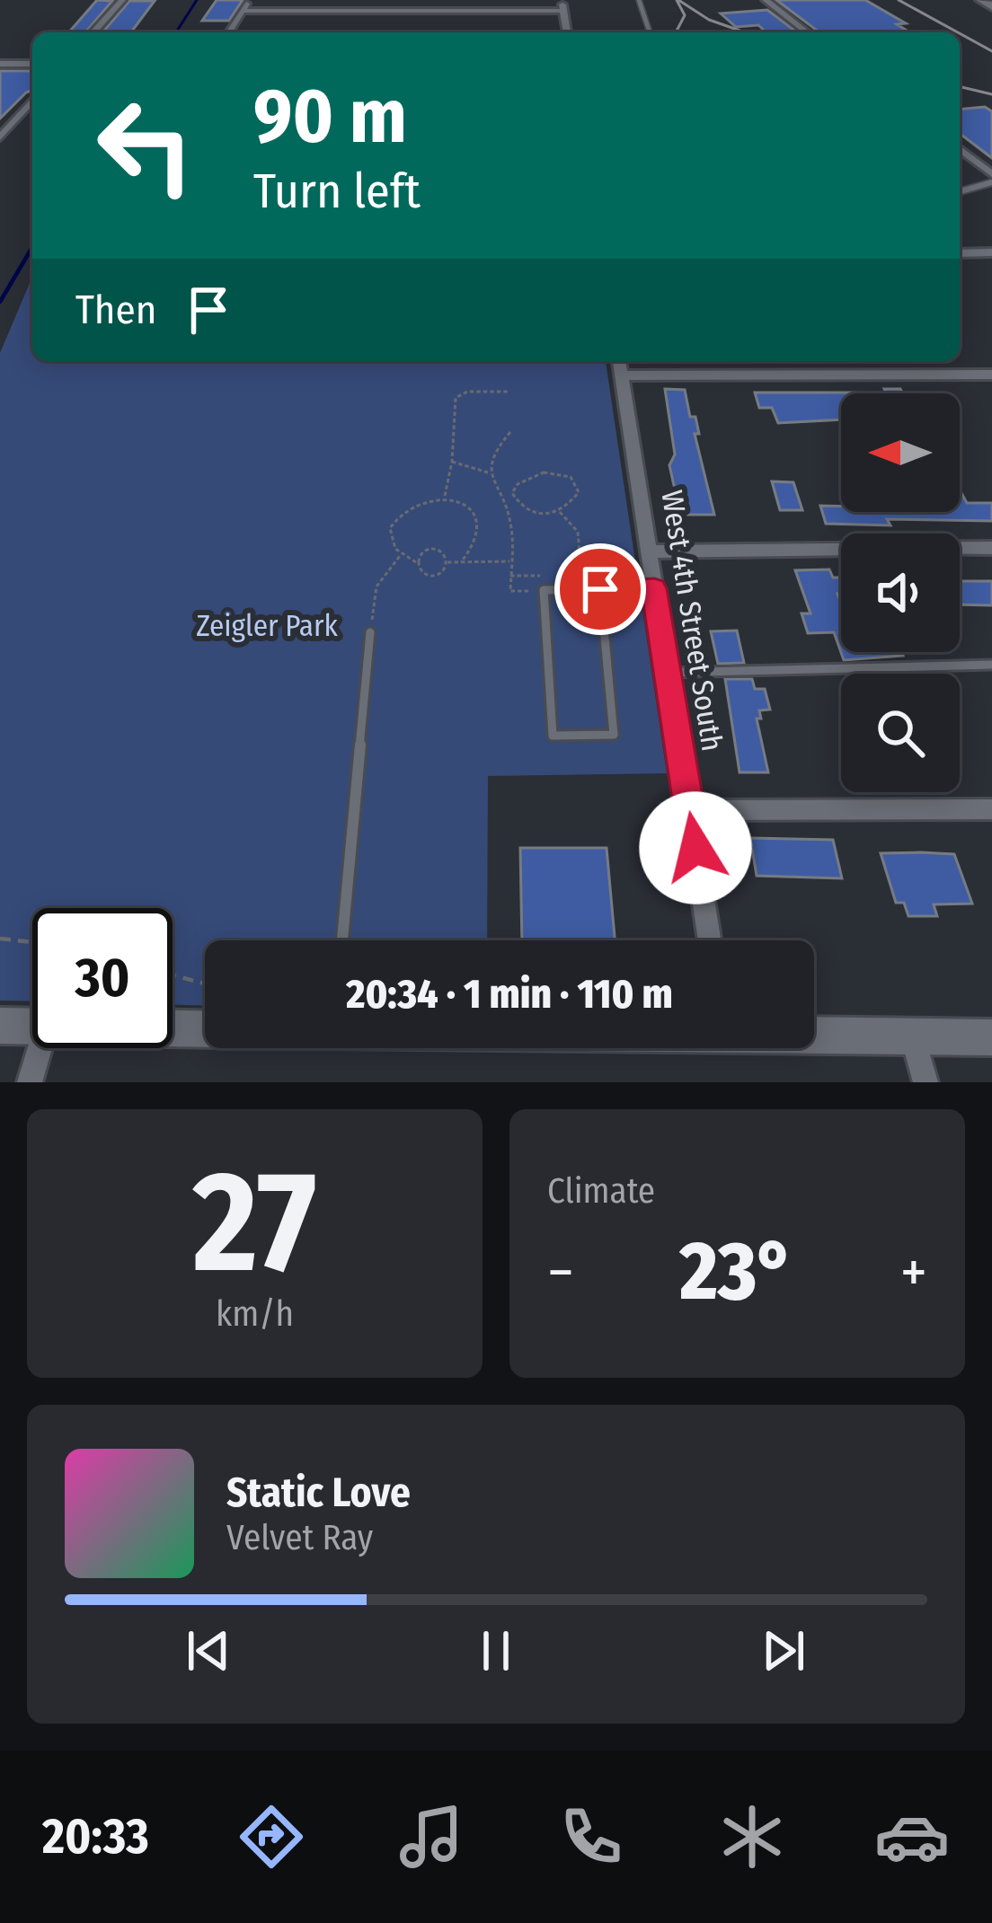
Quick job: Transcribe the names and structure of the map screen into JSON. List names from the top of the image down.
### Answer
{
  "streets": {
    "street": ["West 4th Street South"]
  },
  "parks": ["Zeigler Park"],
  "north": "left",
  "page": {
    "turn": ["90 m", "Turn left"],
    "then": "Then",
    "limit": "30",
    "trip": "20:34 · 1 min · 110 m",
    "tile": [
      ["27", "km/h"],
      "Climate"
    ],
    "heat": ["−", "23°", "+"],
    "song": ["Static Love", "Velvet Ray"],
    "tabs": "20:33"
  }
}
